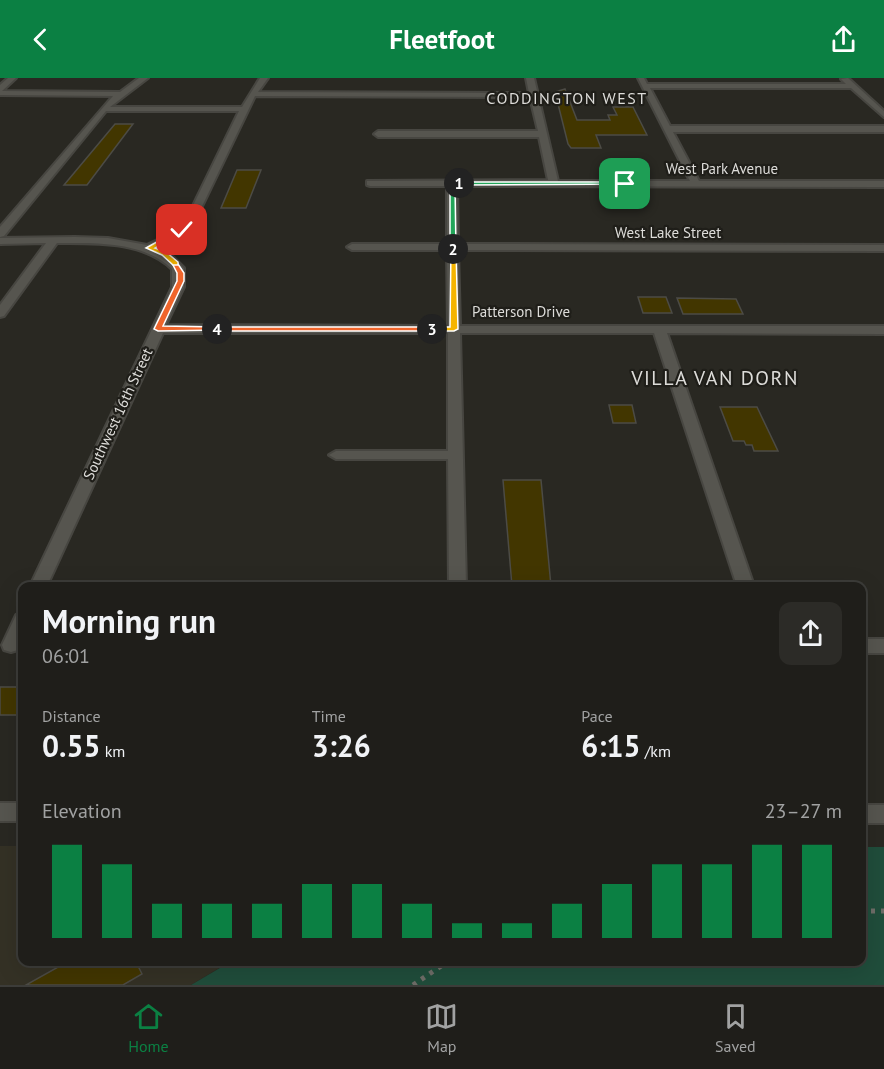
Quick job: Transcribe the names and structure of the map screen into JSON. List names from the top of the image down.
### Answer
{
  "streets": {
    "street": [
      "West Park Avenue",
      "West Lake Street",
      "Patterson Drive",
      "Southwest 16th Street"
    ]
  },
  "crossings": [
    ["Patterson Drive", "Southwest 16th Street"]
  ],
  "districts": ["CODDINGTON WEST", "VILLA VAN DORN"],
  "page": {
    "header": "Fleetfoot",
    "pins": [
      "1",
      "2",
      "3",
      "4"
    ],
    "heading": ["Morning run", "06:01"],
    "stats": [
      ["Distance", "0.55 km"],
      ["Time", "3:26"],
      ["Pace", "6:15 /km"]
    ],
    "chart": ["Elevation", "23–27 m"],
    "tabs": ["Home", "Map", "Saved"]
  }
}
